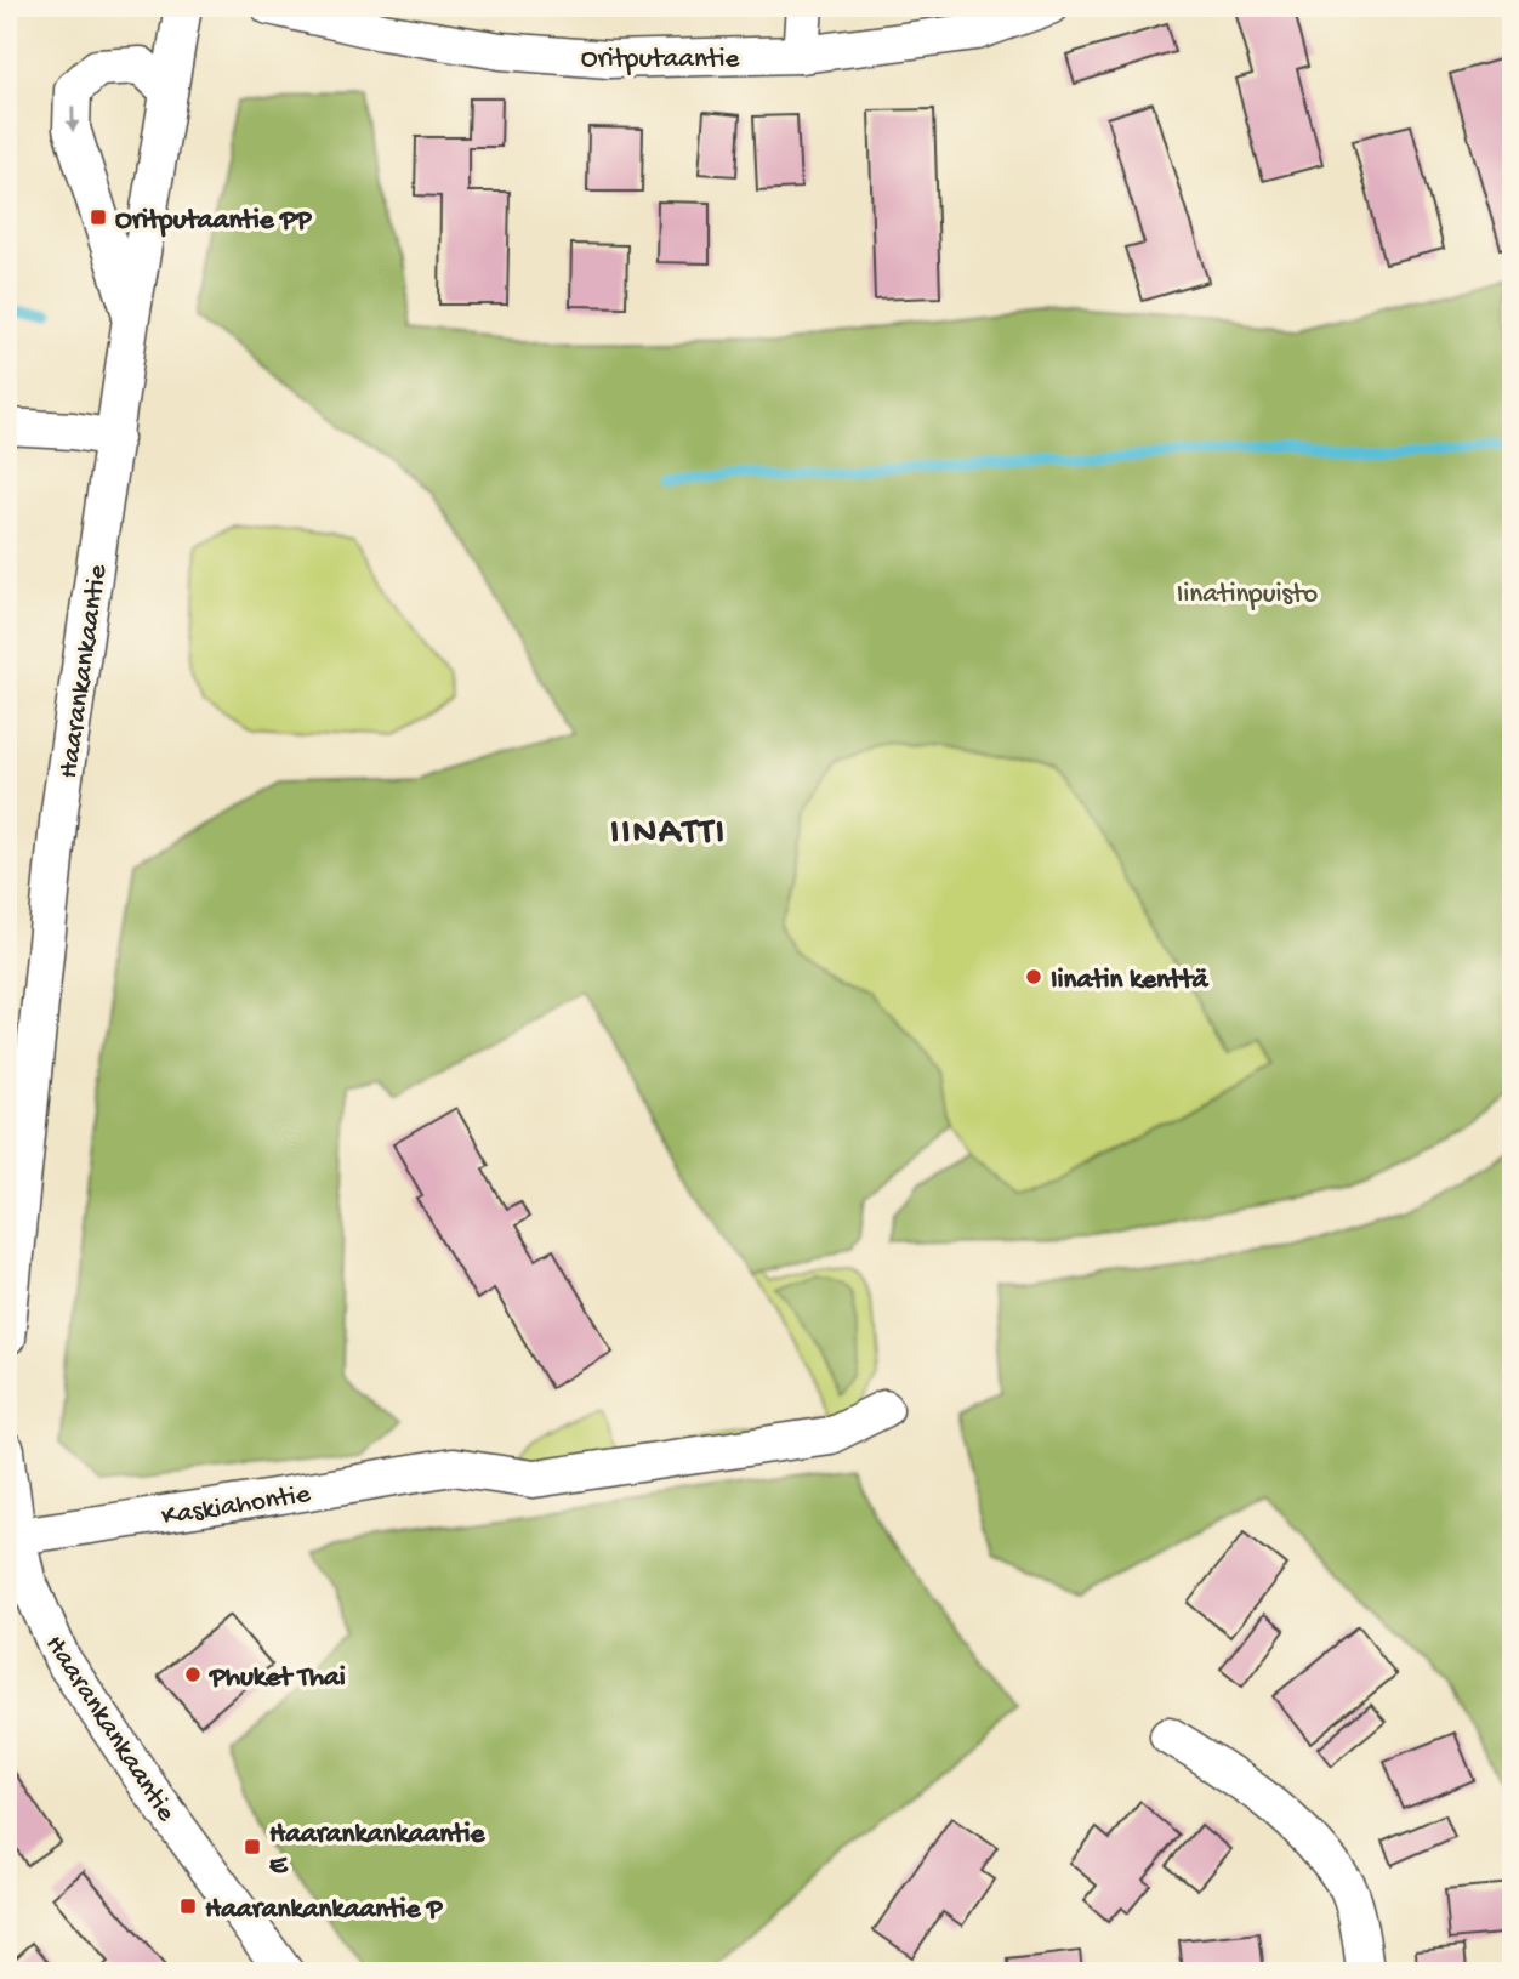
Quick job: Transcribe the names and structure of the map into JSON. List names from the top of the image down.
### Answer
{
  "streets": {
    "street": ["Oritputaantie", "Haarankankaantie", "Kaskiahontie"]
  },
  "crossings": [
    ["Haarankankaantie", "Kaskiahontie"]
  ],
  "districts": ["IINATTI"],
  "parks": ["Iinatinpuisto"],
  "places": {
    "transit": ["Oritputaantie PP", "Haarankankaantie E", "Haarankankaantie P"],
    "other": ["Iinatin kenttä", "Phuket Thai"]
  }
}
